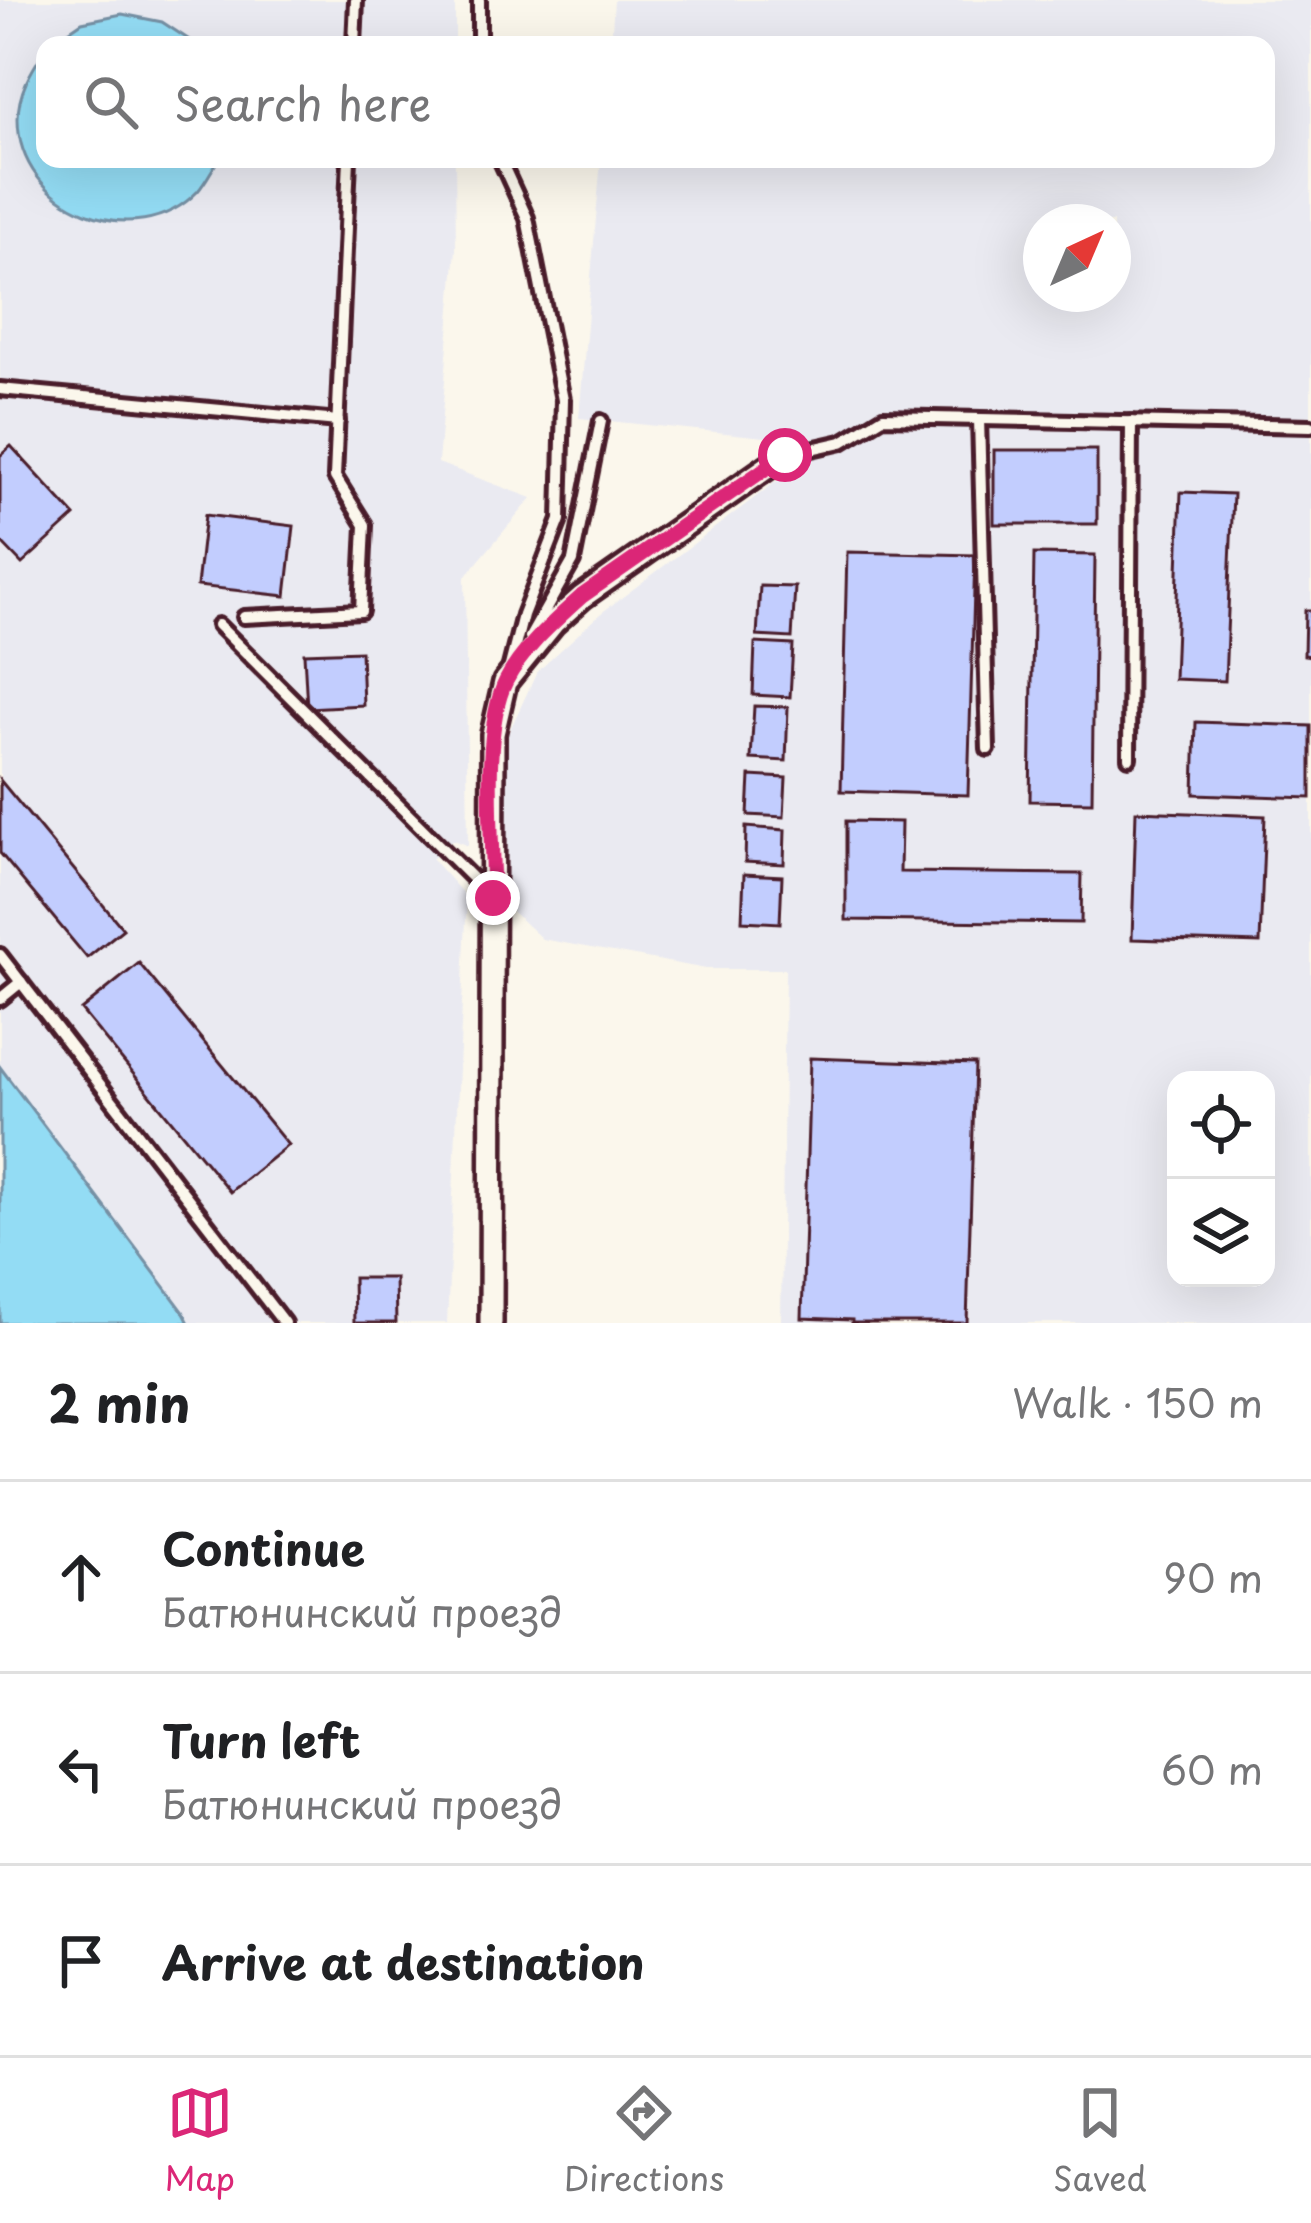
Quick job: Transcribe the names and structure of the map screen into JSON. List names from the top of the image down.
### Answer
{
  "north": "top right",
  "page": {
    "search": "Search here",
    "heading": ["2 min", "Walk · 150 m"],
    "list": [
      ["Continue", "Батюнинский проезд", "90 m"],
      ["Turn left", "Батюнинский проезд", "60 m"],
      "Arrive at destination"
    ],
    "nav": ["Map", "Directions", "Saved"]
  }
}
